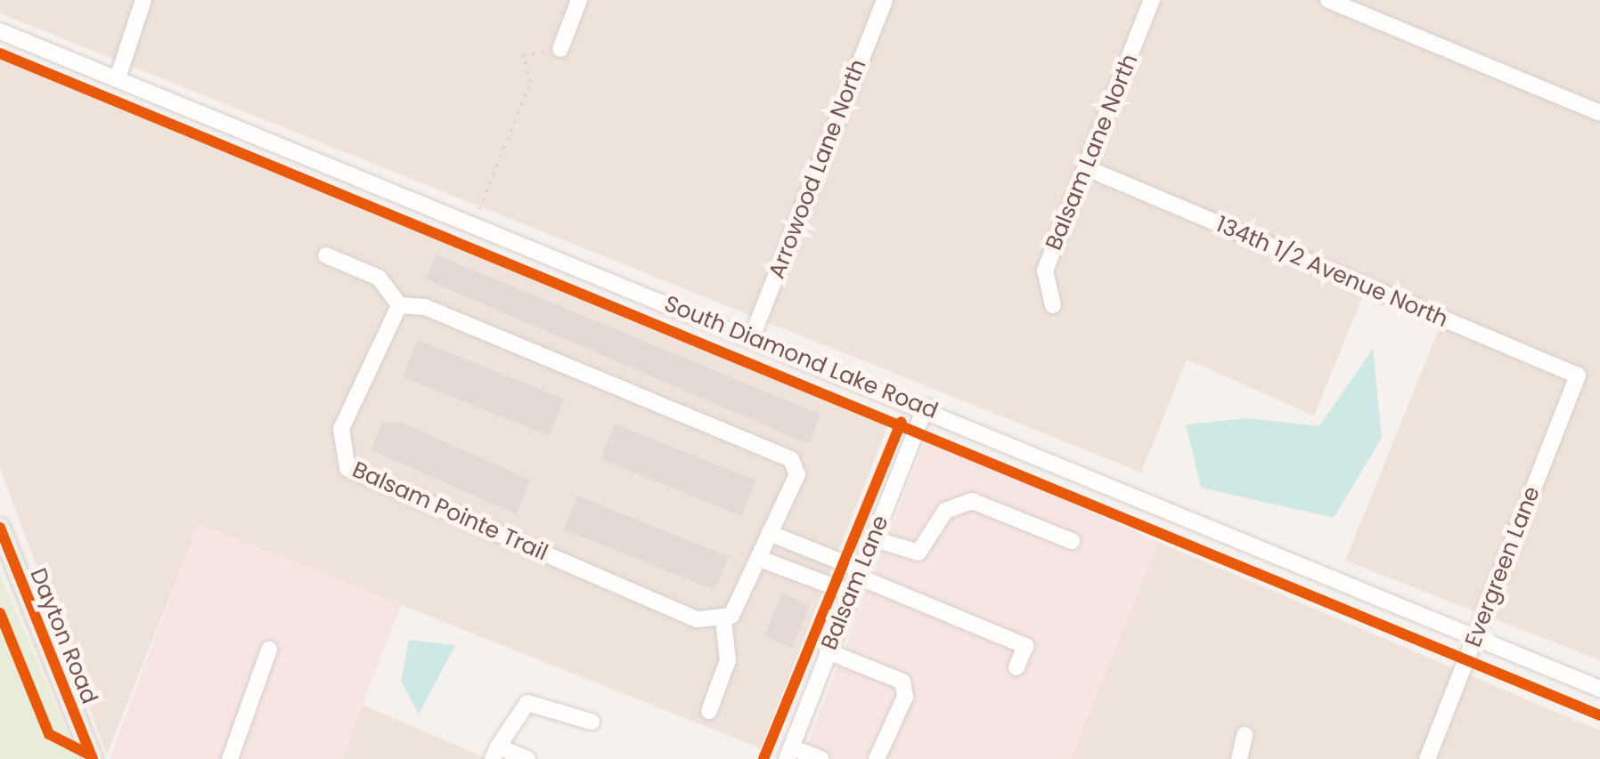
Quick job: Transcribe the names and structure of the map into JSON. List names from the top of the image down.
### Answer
{
  "streets": {
    "main road": ["Dayton Road"],
    "street": [
      "Balsam Lane North",
      "Arrowood Lane North",
      "134th 1/2 Avenue North",
      "South Diamond Lake Road",
      "Balsam Pointe Trail",
      "Evergreen Lane",
      "Balsam Lane"
    ]
  },
  "crossings": [
    ["Balsam Lane North", "134th 1/2 Avenue North"],
    ["Arrowood Lane North", "South Diamond Lake Road"],
    ["134th 1/2 Avenue North", "Evergreen Lane"],
    ["South Diamond Lake Road", "Evergreen Lane"],
    ["South Diamond Lake Road", "Balsam Lane"]
  ]
}
